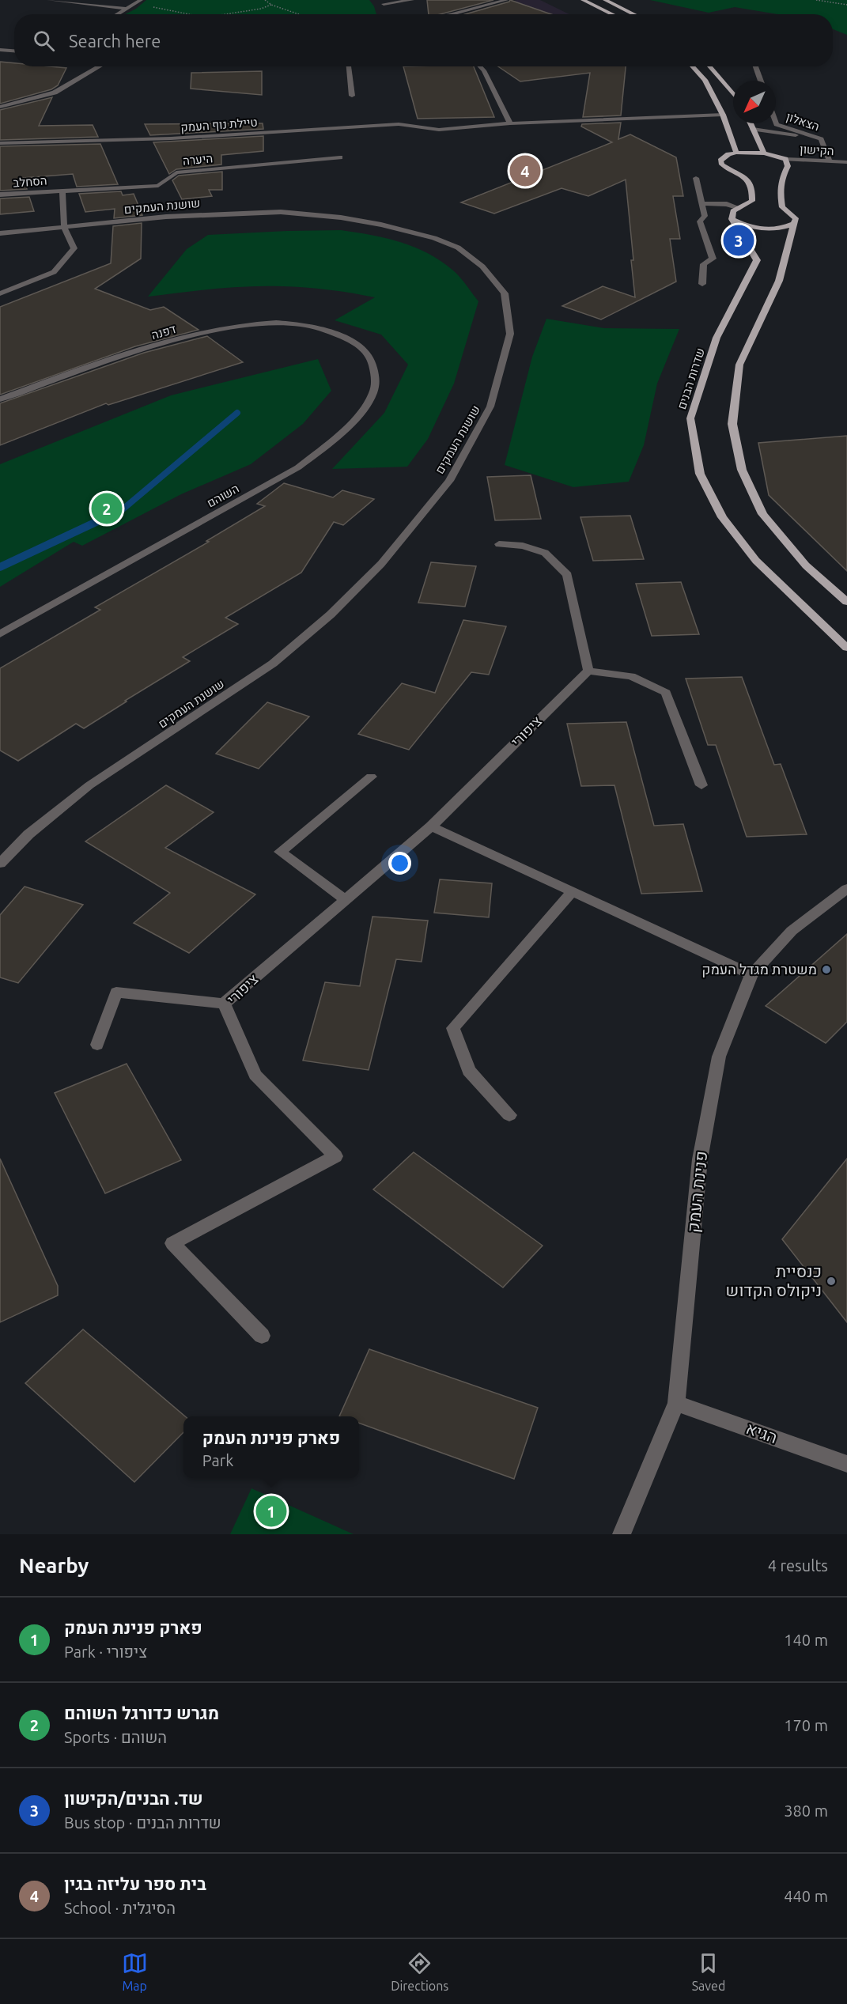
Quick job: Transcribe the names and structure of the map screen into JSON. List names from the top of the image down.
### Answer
{
  "streets": {
    "main road": ["שדרות הבנים"],
    "street": [
      "הצאלון",
      "טיילת נוף העמק",
      "הקישון",
      "היערה",
      "הסחלב",
      "שושנת העמקים",
      "דפנה",
      "השוהם",
      "ציפורי",
      "פנינת העמק",
      "הגיא"
    ]
  },
  "crossings": [
    ["הצאלון", "הקישון"],
    ["היערה", "הסחלב"],
    ["דפנה", "השוהם"],
    ["פנינת העמק", "הגיא"]
  ],
  "places": ["משטרת מגדל העמק", "כנסיית ניקולס הקדוש"],
  "north": "bottom left",
  "page": {
    "search": "Search here",
    "pins": [
      "4",
      "3",
      "2",
      "1"
    ],
    "popup": ["פארק פנינת העמק", "Park"],
    "heading": ["Nearby", "4 results"],
    "list": [
      {
        "mark": "1",
        "name": "פארק פנינת העמק",
        "note": "Park · ציפורי",
        "value": "140 m"
      },
      {
        "mark": "2",
        "name": "מגרש כדורגל השוהם",
        "note": "Sports · השוהם",
        "value": "170 m"
      },
      {
        "mark": "3",
        "name": "שד. הבנים/הקישון",
        "note": "Bus stop · שדרות הבנים",
        "value": "380 m"
      },
      {
        "mark": "4",
        "name": "בית ספר עליזה בגין",
        "note": "School · הסיגלית",
        "value": "440 m"
      }
    ],
    "nav": ["Map", "Directions", "Saved"]
  }
}
